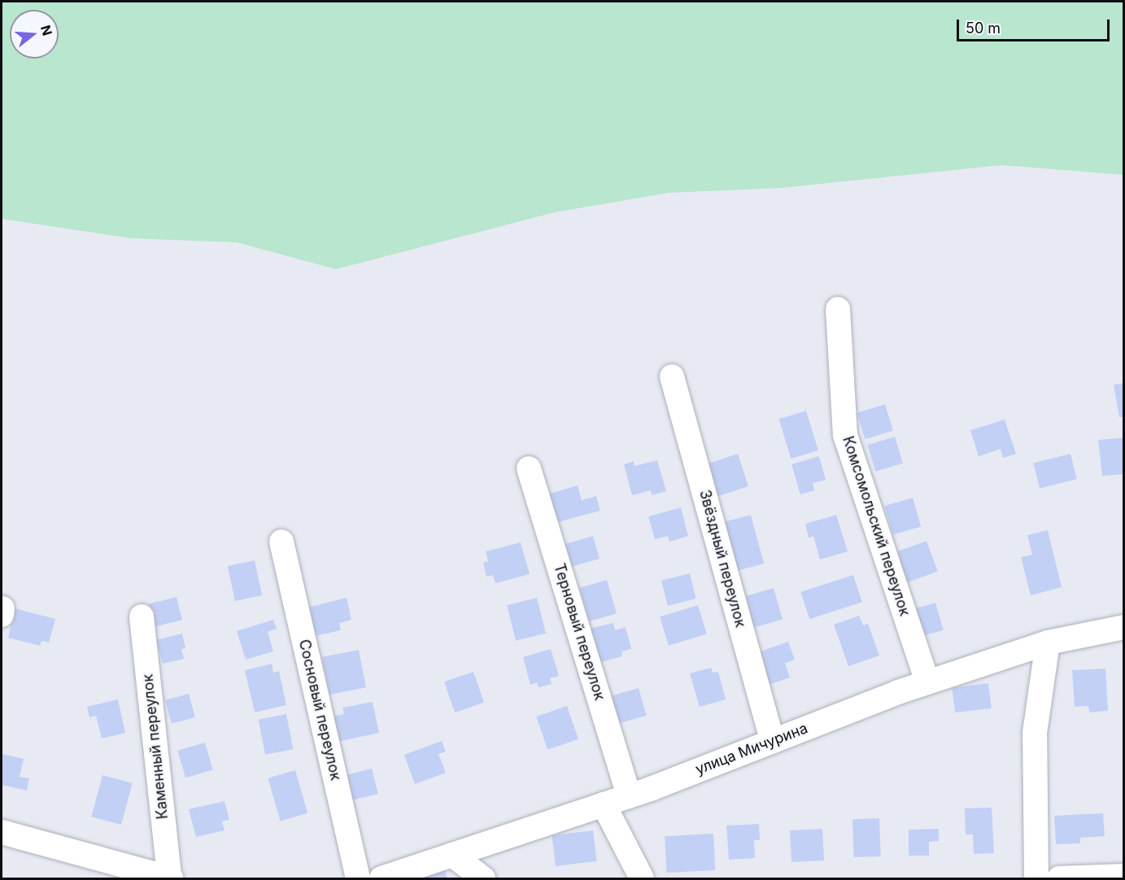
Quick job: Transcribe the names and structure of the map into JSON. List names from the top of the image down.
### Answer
{
  "streets": {
    "street": [
      "Комсомольский переулок",
      "Звёздный переулок",
      "Терновый переулок",
      "Сосновый переулок",
      "Каменный переулок",
      "улица Мичурина"
    ]
  },
  "crossings": [
    ["Комсомольский переулок", "улица Мичурина"],
    ["Звёздный переулок", "улица Мичурина"],
    ["Терновый переулок", "улица Мичурина"]
  ],
  "scale_bar": "50 m",
  "north": "right"
}
